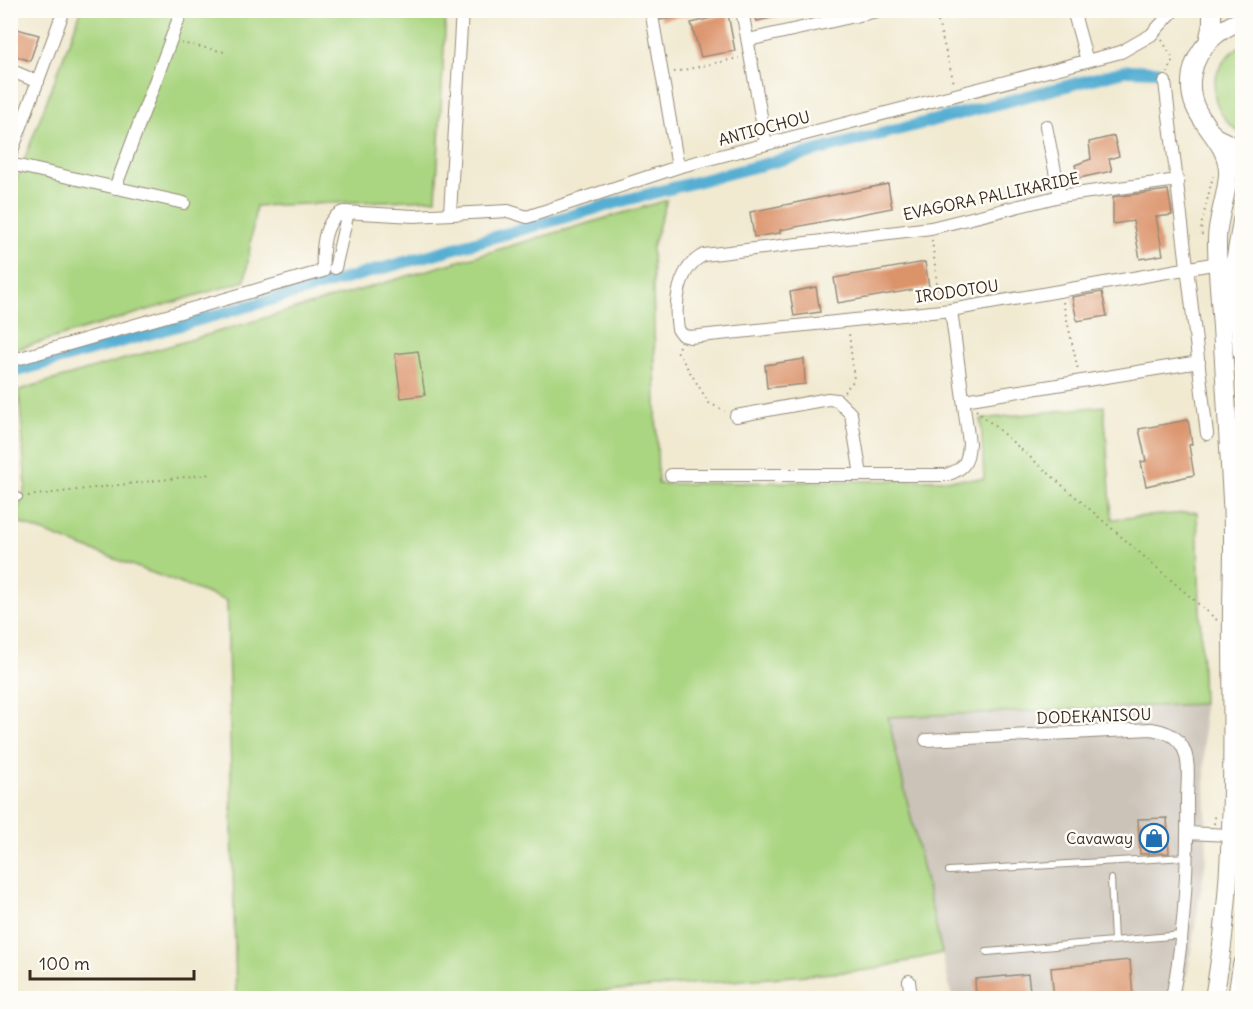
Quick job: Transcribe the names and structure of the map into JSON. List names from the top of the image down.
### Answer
{
  "streets": {
    "street": [
      "ANTIOCHOU",
      "EVAGORA PALLIKARIDE",
      "IRODOTOU",
      "DODEKANISOU"
    ]
  },
  "crossings": [
    ["EVAGORA PALLIKARIDE", "IRODOTOU"]
  ],
  "places": {
    "shop": ["Cavaway"]
  },
  "scale_bar": "100 m"
}
